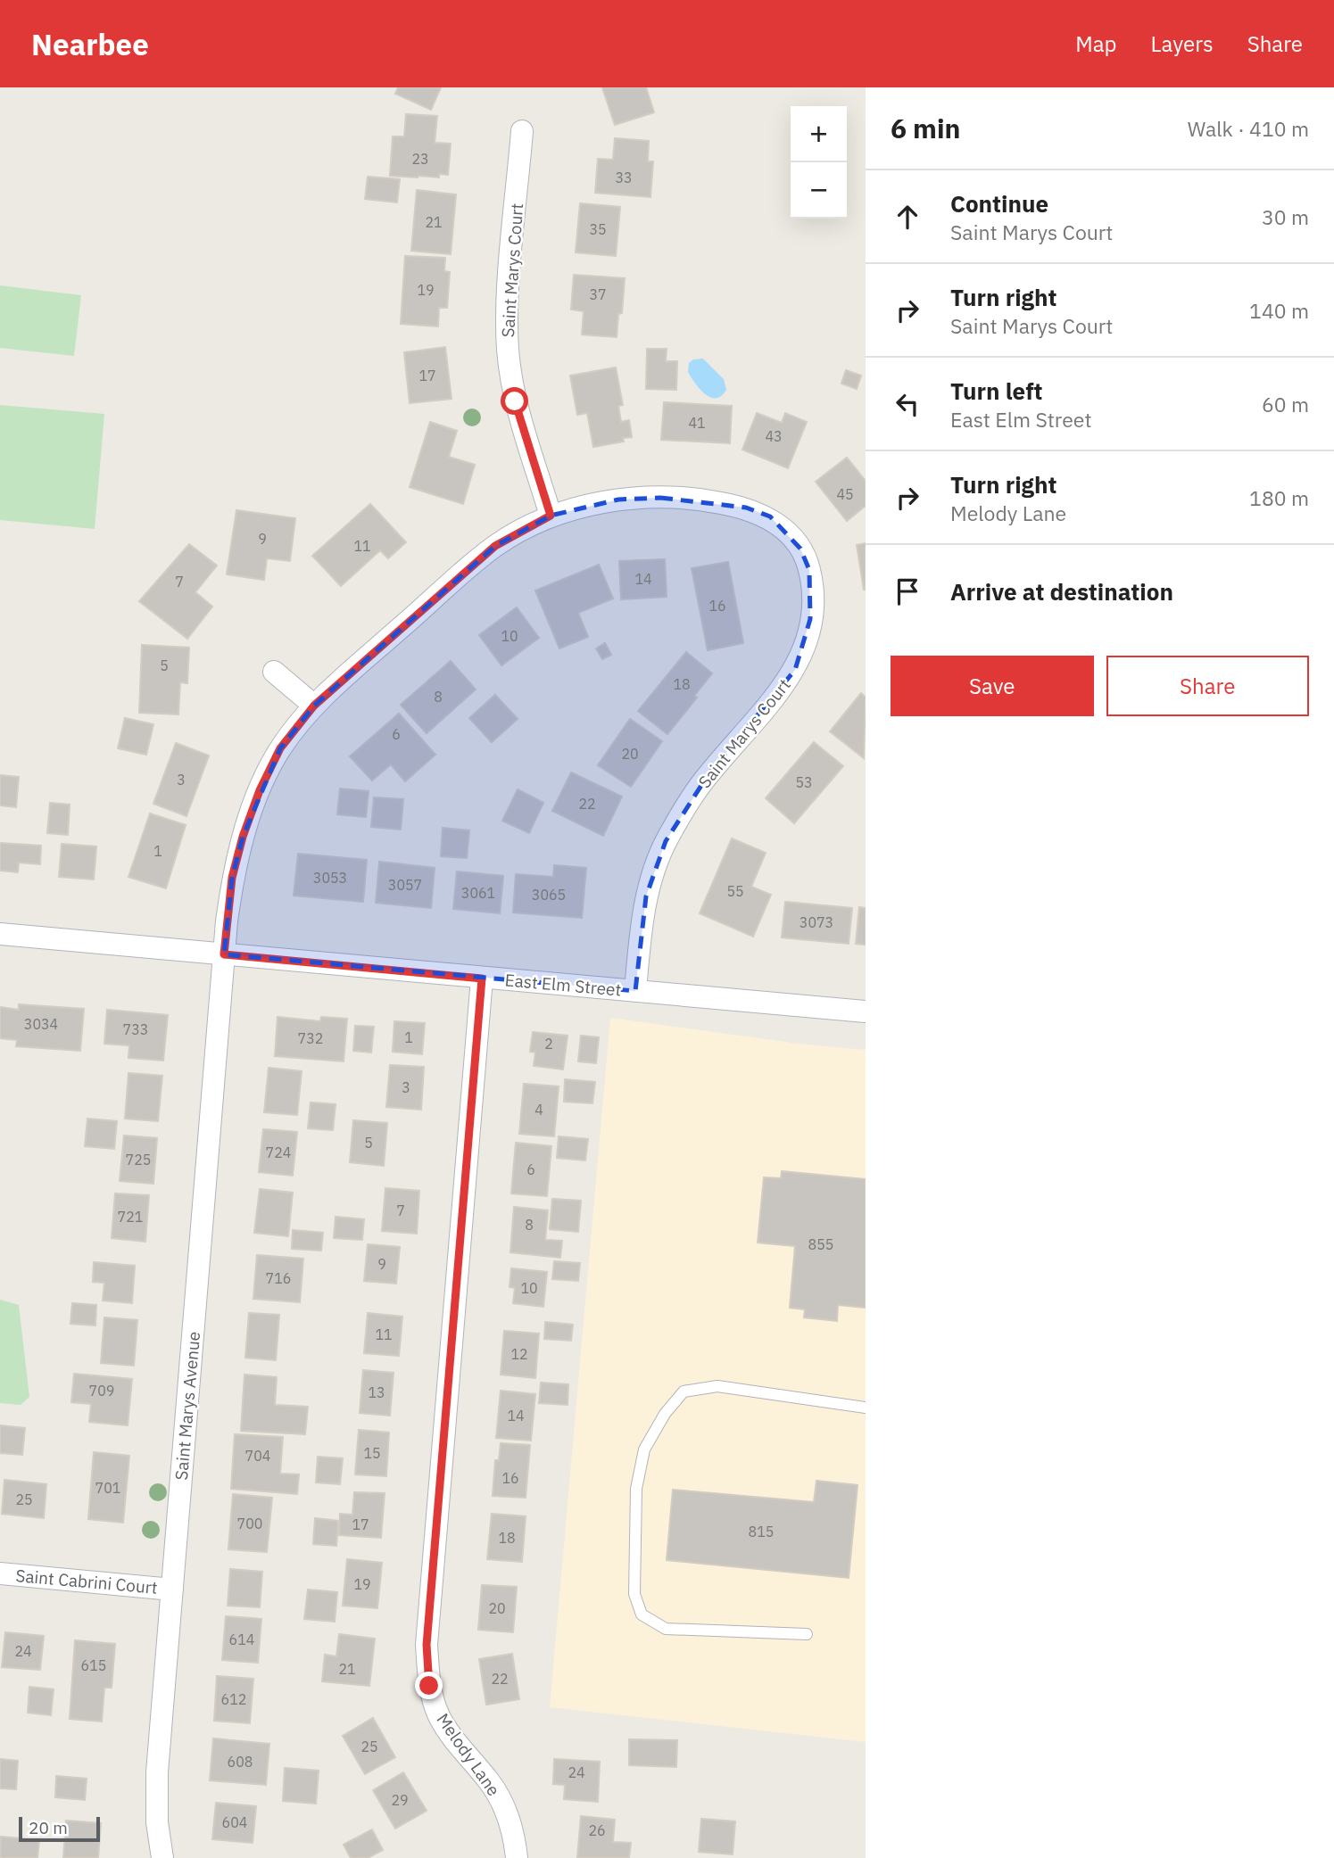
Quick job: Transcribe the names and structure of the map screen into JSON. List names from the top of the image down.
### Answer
{
  "streets": {
    "street": [
      "Saint Marys Court",
      "East Elm Street",
      "Saint Marys Avenue",
      "Saint Cabrini Court",
      "Melody Lane"
    ]
  },
  "crossings": [
    ["Saint Marys Court", "East Elm Street"],
    ["Saint Marys Court", "Saint Marys Avenue"],
    ["East Elm Street", "Saint Marys Avenue"],
    ["East Elm Street", "Melody Lane"],
    ["Saint Marys Avenue", "Saint Cabrini Court"]
  ],
  "house_numbers": [
    "23",
    "33",
    "21",
    "35",
    "19",
    "37",
    "17",
    "41",
    "43",
    "45",
    "9",
    "11",
    "14",
    "7",
    "16",
    "10",
    "5",
    "18",
    "8",
    "6",
    "20",
    "3",
    "53",
    "22",
    "1",
    "3053",
    "3057",
    "55",
    "3061",
    "3065",
    "3073",
    "3034",
    "733",
    "1",
    "732",
    "2",
    "3",
    "4",
    "5",
    "724",
    "725",
    "6",
    "7",
    "721",
    "8",
    "855",
    "9",
    "716",
    "10",
    "11",
    "12",
    "709",
    "13",
    "14",
    "15",
    "704",
    "16",
    "701",
    "25",
    "700",
    "17",
    "815",
    "18",
    "19",
    "20",
    "614",
    "24",
    "615",
    "21",
    "22",
    "612",
    "25",
    "608",
    "24",
    "29",
    "604",
    "26"
  ],
  "scale_bar": "20 m",
  "page": {
    "header": "Nearbee",
    "nav": ["Map", "Layers", "Share"],
    "heading": ["6 min", "Walk · 410 m"],
    "map_buttons": ["+", "−"],
    "list": [
      ["Continue", "Saint Marys Court", "30 m"],
      ["Turn right", "Saint Marys Court", "140 m"],
      ["Turn left", "East Elm Street", "60 m"],
      ["Turn right", "Melody Lane", "180 m"],
      "Arrive at destination"
    ],
    "buttons": ["Save", "Share"],
    "scale": "20 m"
  }
}
